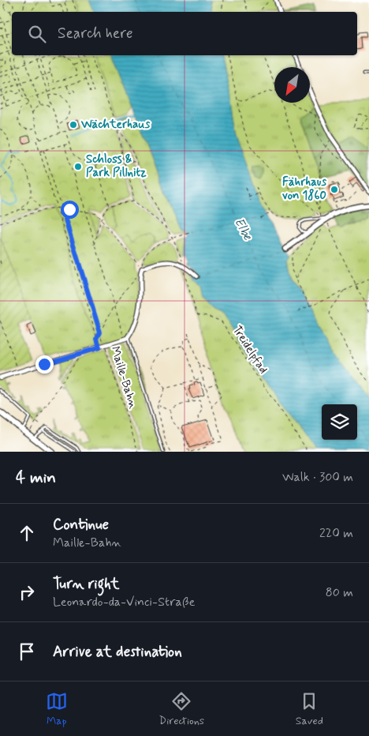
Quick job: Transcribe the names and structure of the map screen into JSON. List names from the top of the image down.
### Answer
{
  "streets": {
    "lane": ["Maille-Bahn"],
    "path": ["Treidelpfad"]
  },
  "water": ["Elbe"],
  "places": ["Wächterhaus", "Schloss & Park Pillnitz", "Fährhaus von 1860"],
  "north": "bottom left",
  "page": {
    "search": "Search here",
    "heading": ["4 min", "Walk · 300 m"],
    "list": [
      ["Continue", "Maille-Bahn", "220 m"],
      ["Turn right", "Leonardo-da-Vinci-Straße", "80 m"],
      "Arrive at destination"
    ],
    "nav": ["Map", "Directions", "Saved"]
  }
}
